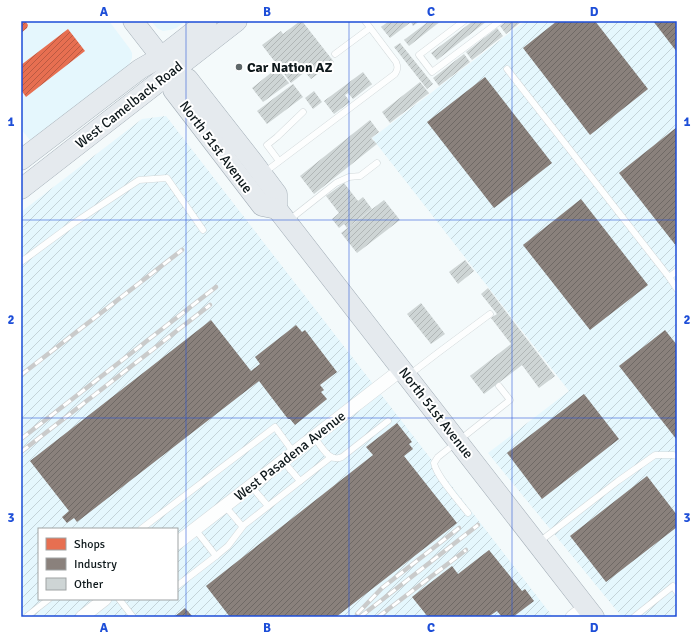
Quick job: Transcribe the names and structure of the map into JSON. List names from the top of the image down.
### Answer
{
  "streets": {
    "main road": ["West Camelback Road", "North 51st Avenue"],
    "street": ["West Pasadena Avenue"]
  },
  "crossings": [
    ["West Camelback Road", "North 51st Avenue"],
    ["North 51st Avenue", "West Pasadena Avenue"]
  ],
  "places": ["Car Nation AZ"],
  "legend": ["Shops", "Industry", "Other"],
  "grid": {
    "columns": [
      "A",
      "B",
      "C",
      "D"
    ],
    "rows": ["1", "2", "3"]
  }
}
